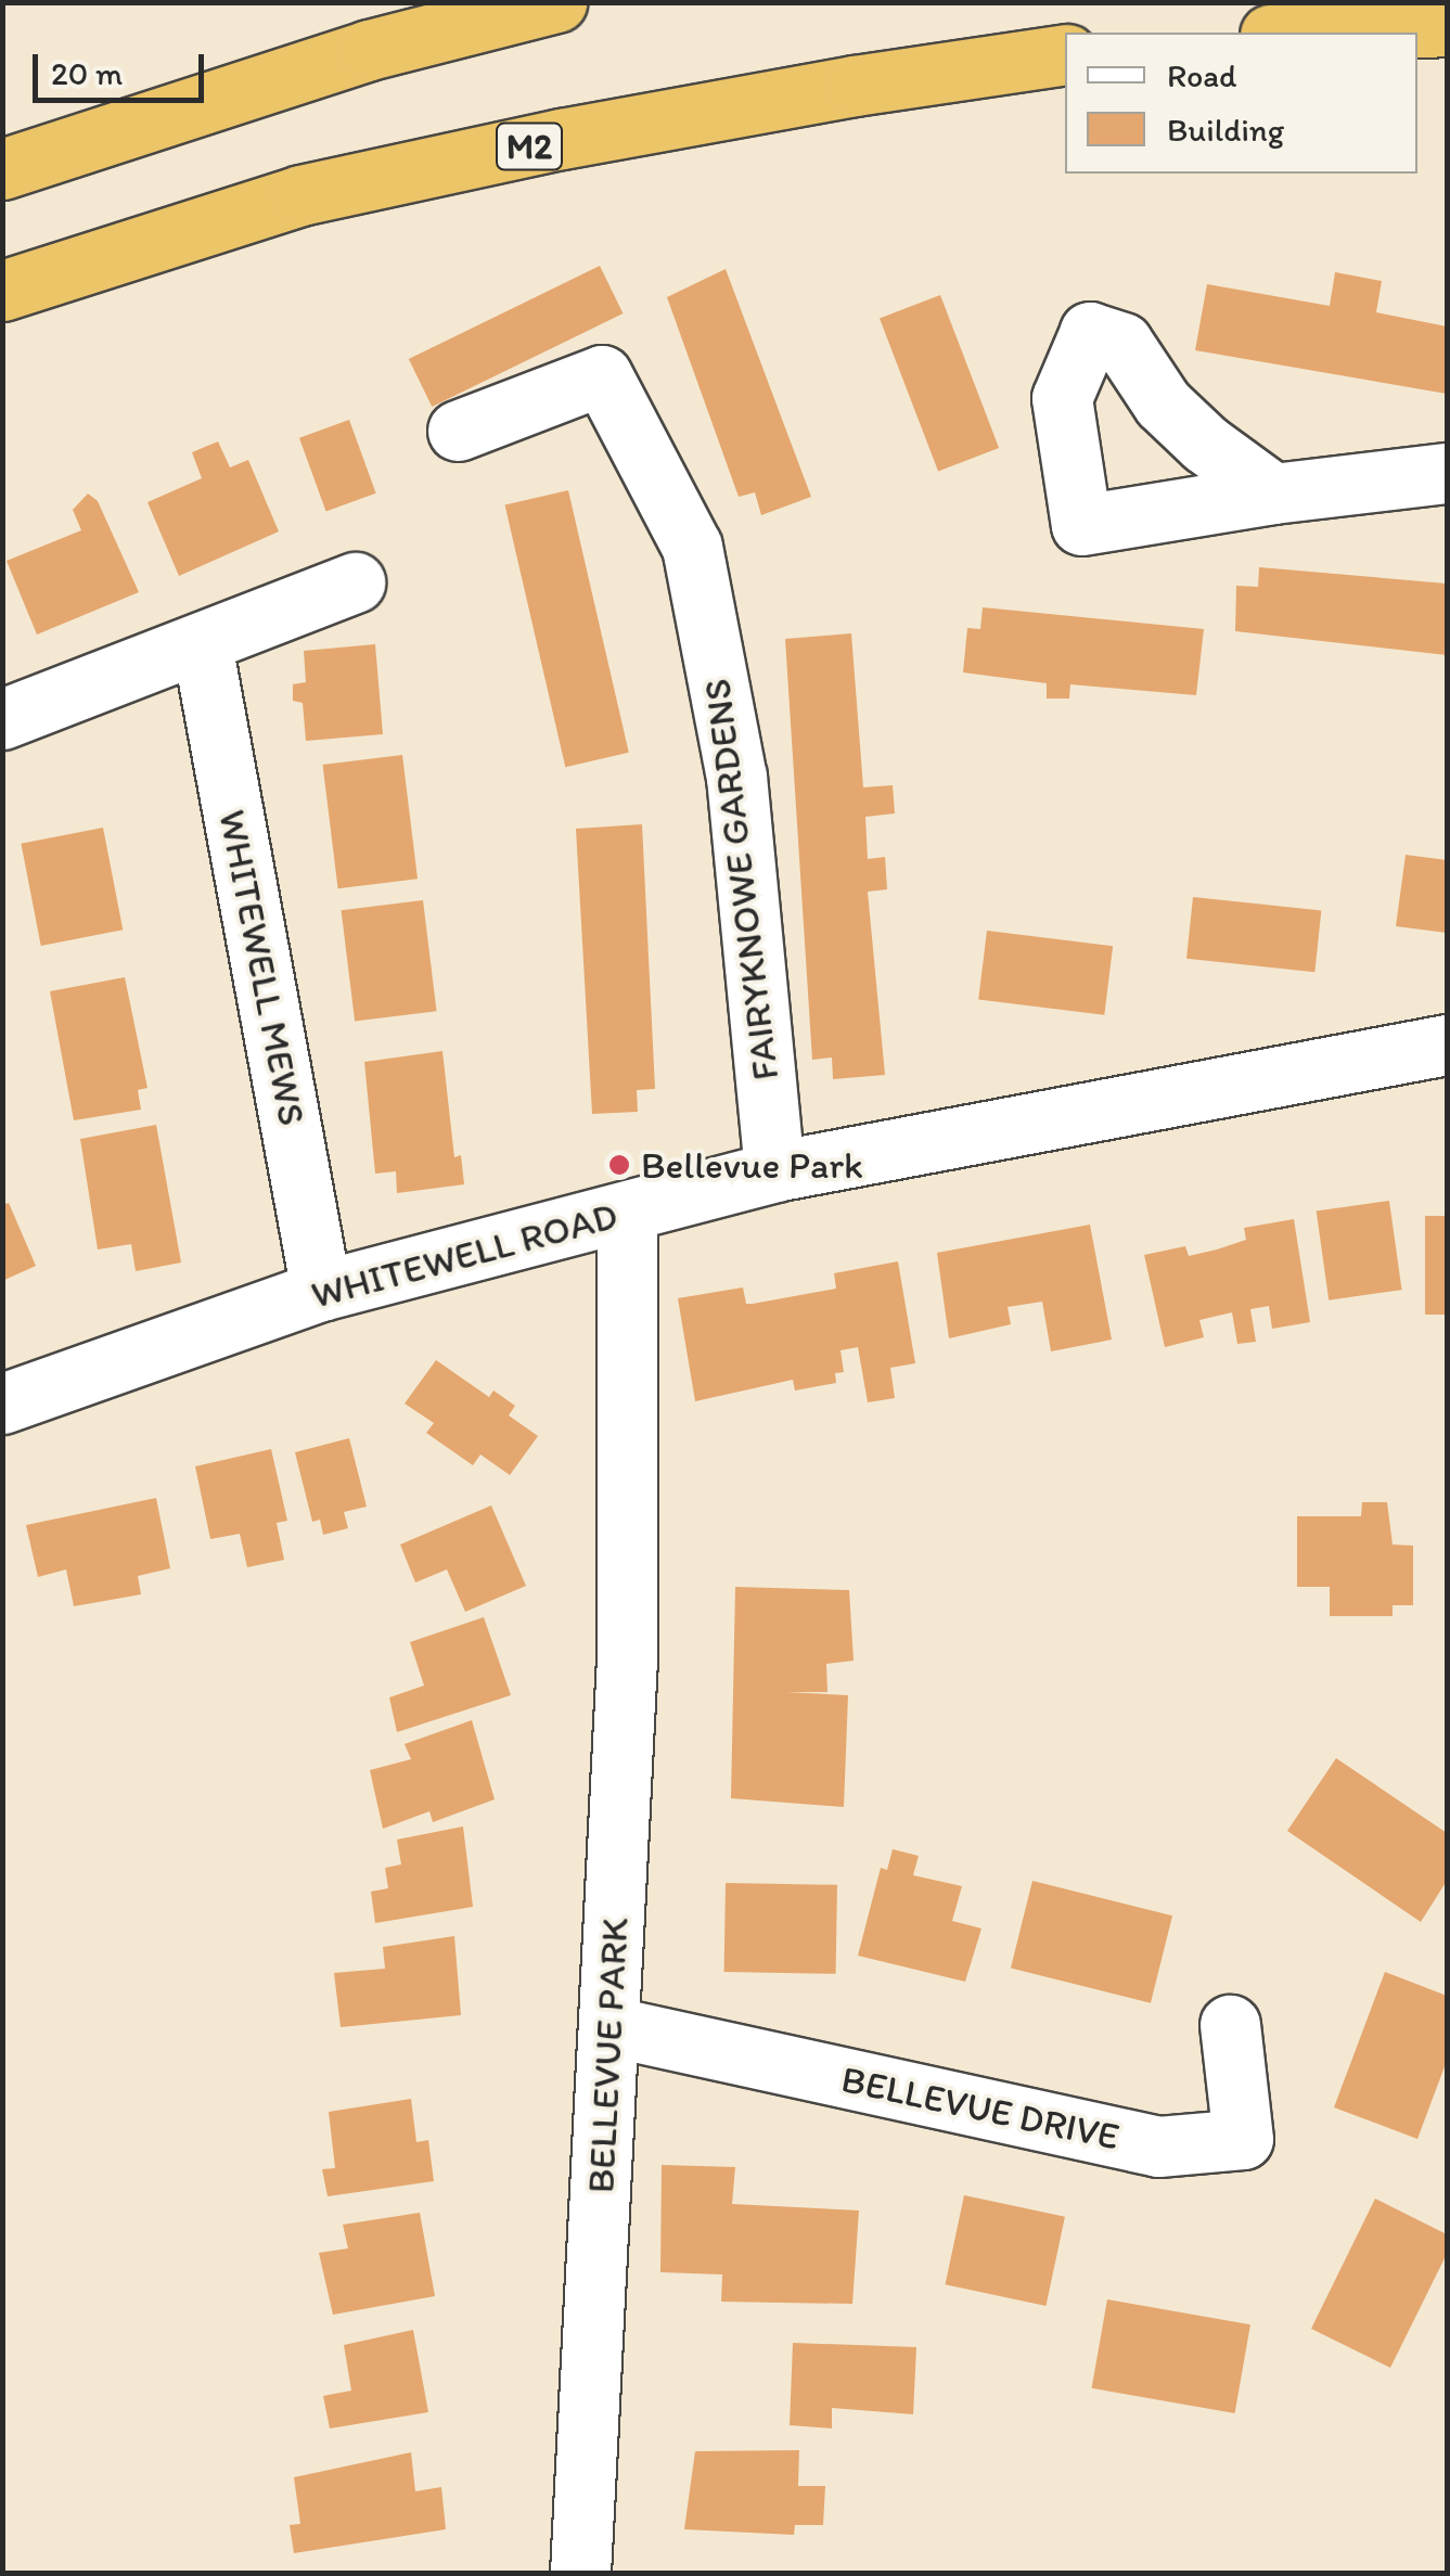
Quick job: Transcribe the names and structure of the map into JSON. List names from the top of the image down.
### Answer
{
  "streets": {
    "highway": ["M2"],
    "street": [
      "FAIRYKNOWE GARDENS",
      "WHITEWELL MEWS",
      "WHITEWELL ROAD",
      "BELLEVUE PARK",
      "BELLEVUE DRIVE"
    ]
  },
  "crossings": [
    ["FAIRYKNOWE GARDENS", "WHITEWELL ROAD"],
    ["WHITEWELL MEWS", "WHITEWELL ROAD"],
    ["WHITEWELL ROAD", "BELLEVUE PARK"],
    ["BELLEVUE PARK", "BELLEVUE DRIVE"]
  ],
  "places": ["Bellevue Park"],
  "legend": ["Road", "Building"],
  "scale_bar": "20 m"
}
